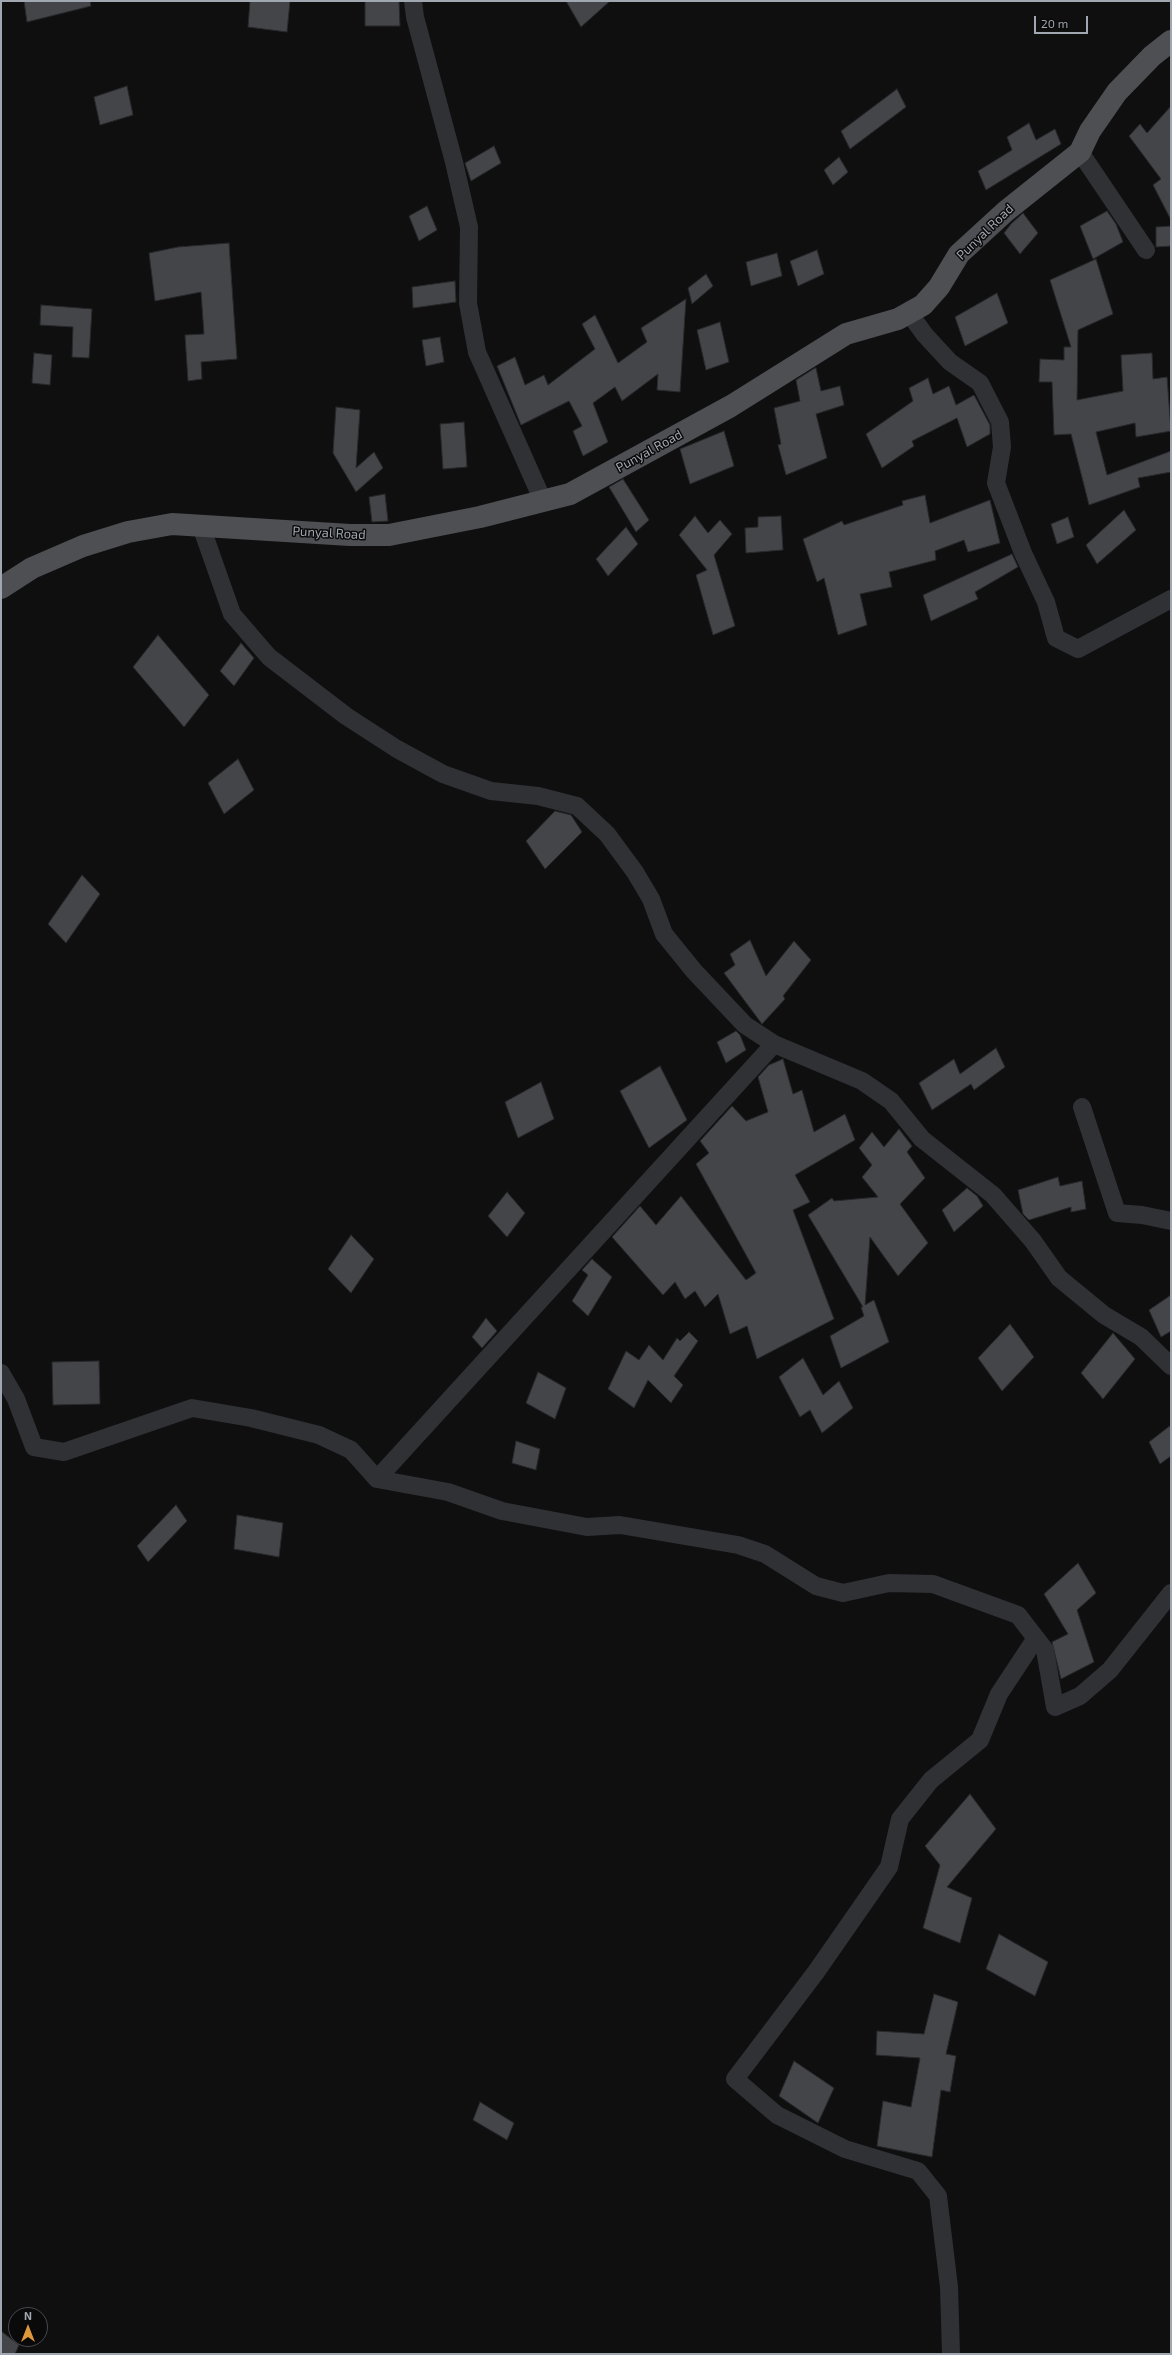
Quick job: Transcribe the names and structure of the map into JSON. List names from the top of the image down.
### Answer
{
  "streets": {
    "main road": ["Punyal Road"]
  },
  "scale_bar": "20 m",
  "north": "top"
}
